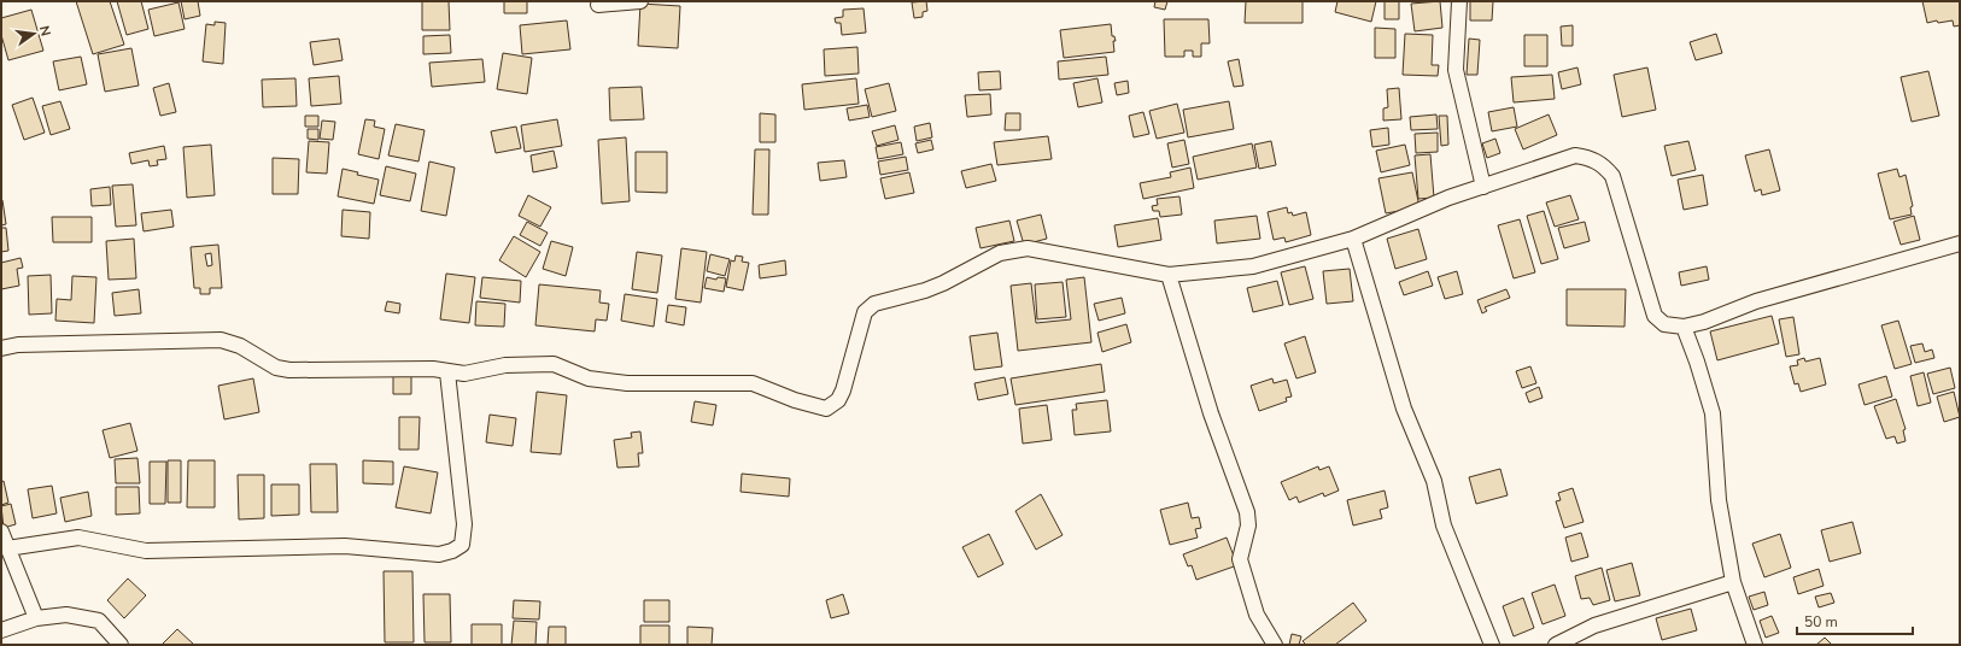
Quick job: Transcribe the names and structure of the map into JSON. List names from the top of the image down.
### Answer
{
  "scale_bar": "50 m",
  "north": "right"
}
